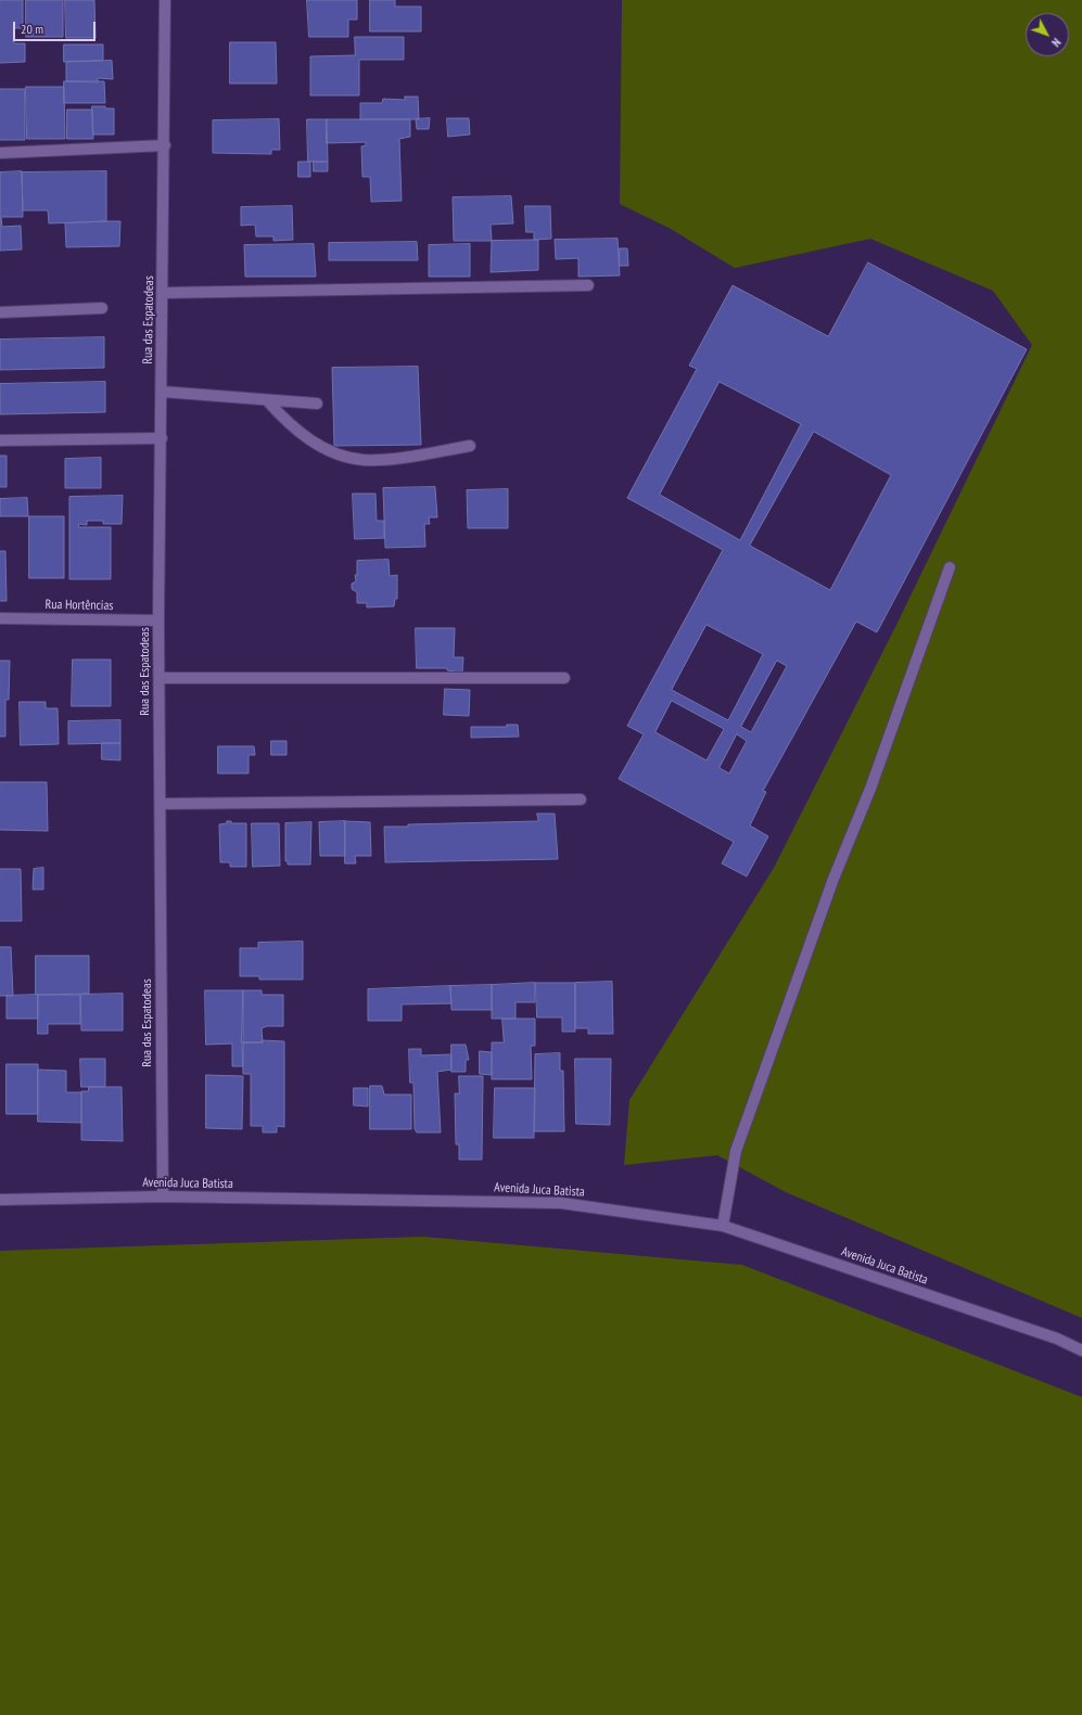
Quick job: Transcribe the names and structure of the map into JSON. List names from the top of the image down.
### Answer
{
  "streets": {
    "street": ["Rua das Espatodeas", "Rua Hortências", "Avenida Juca Batista"]
  },
  "crossings": [
    ["Rua das Espatodeas", "Rua Hortências"],
    ["Rua das Espatodeas", "Avenida Juca Batista"]
  ],
  "scale_bar": "20 m",
  "north": "bottom right"
}
